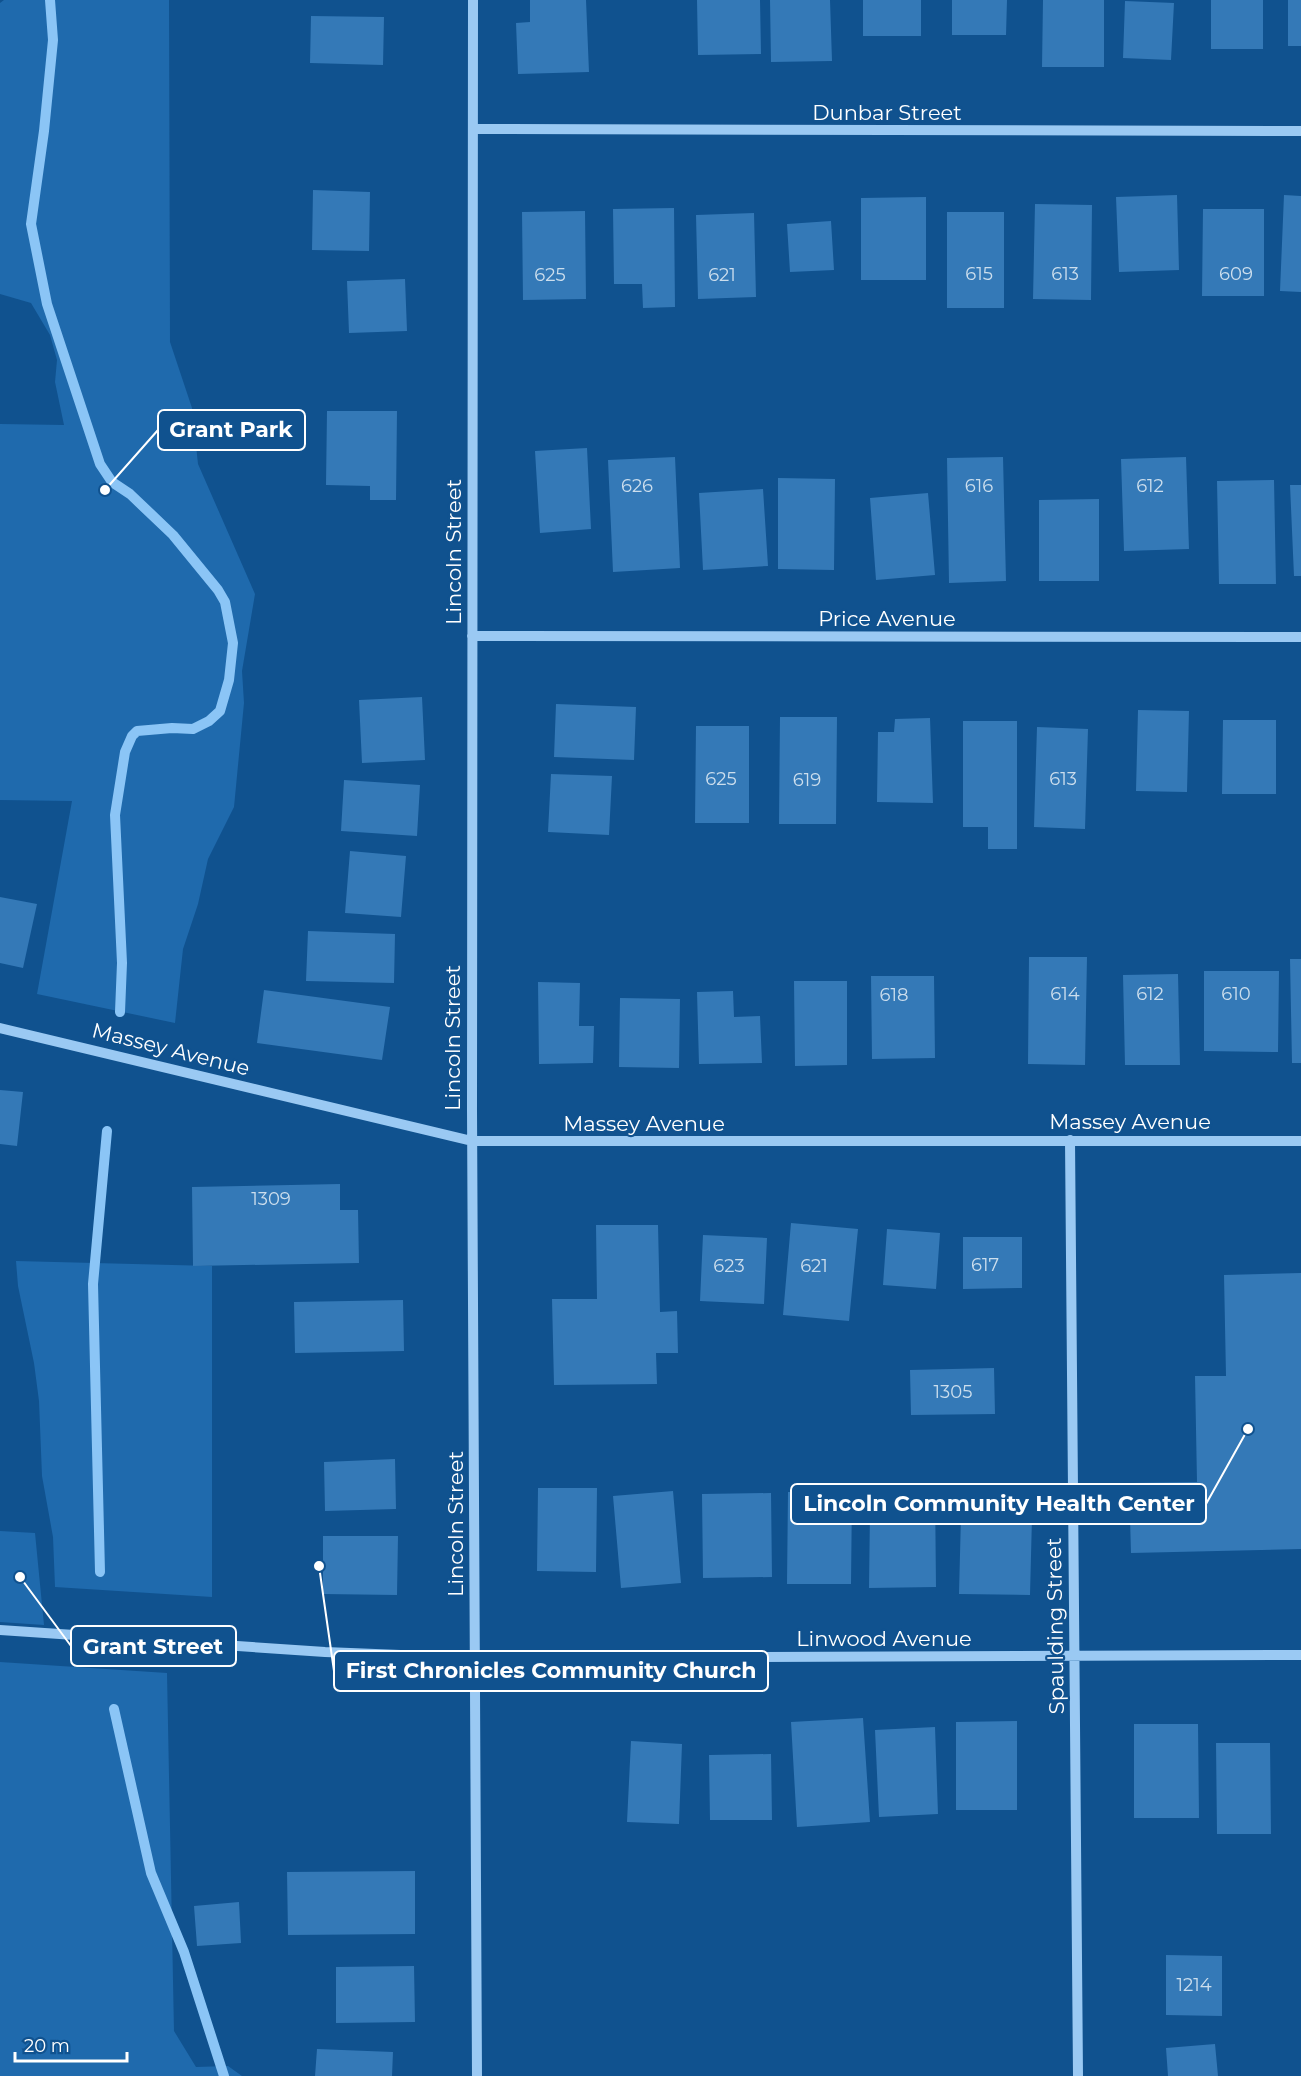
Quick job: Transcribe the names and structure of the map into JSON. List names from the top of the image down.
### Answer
{
  "streets": {
    "street": [
      "Dunbar Street",
      "Lincoln Street",
      "Price Avenue",
      "Massey Avenue",
      "Spaulding Street",
      "Linwood Avenue"
    ]
  },
  "crossings": [
    ["Dunbar Street", "Lincoln Street"],
    ["Lincoln Street", "Price Avenue"],
    ["Lincoln Street", "Massey Avenue"],
    ["Lincoln Street", "Linwood Avenue"],
    ["Massey Avenue", "Spaulding Street"],
    ["Spaulding Street", "Linwood Avenue"]
  ],
  "places": [
    "Grant Park",
    "Lincoln Community Health Center",
    "First Chronicles Community Church",
    "Grant Street"
  ],
  "house_numbers": [
    "615",
    "613",
    "609",
    "625",
    "621",
    "626",
    "616",
    "612",
    "625",
    "613",
    "619",
    "614",
    "612",
    "610",
    "618",
    "1309",
    "617",
    "623",
    "621",
    "1305",
    "1214"
  ],
  "scale_bar": "20 m"
}
